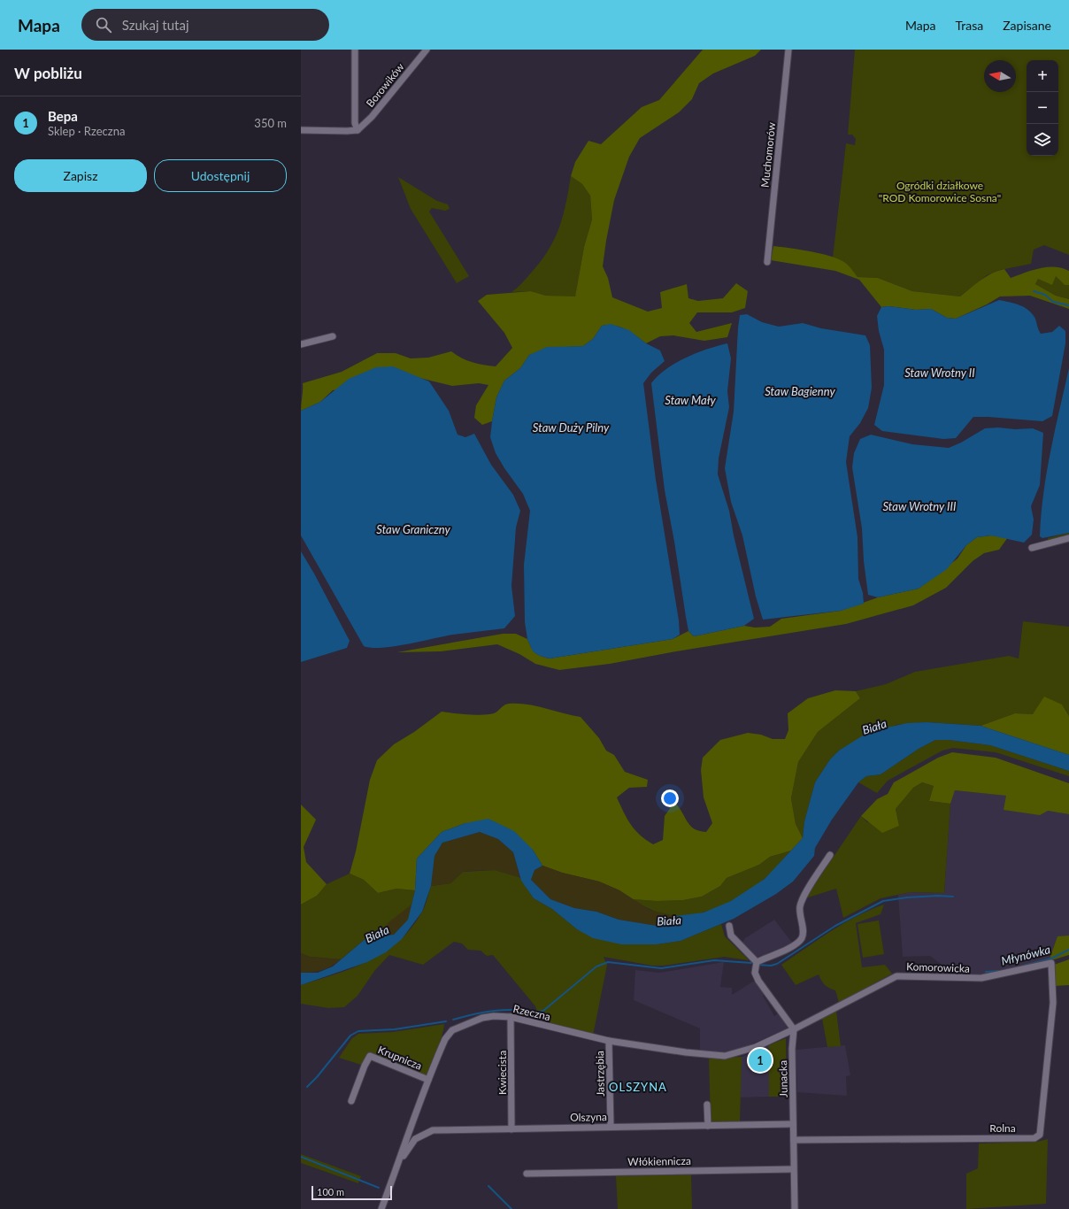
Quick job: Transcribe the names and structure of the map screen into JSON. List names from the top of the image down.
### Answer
{
  "streets": {
    "street": [
      "Borowików",
      "Muchomorów",
      "Komorowicka",
      "Rzeczna",
      "Krupnicza",
      "Kwiecista",
      "Jastrzębia",
      "Junacka",
      "Olszyna",
      "Rolna",
      "Włókiennicza"
    ]
  },
  "crossings": [
    ["Komorowicka", "Rzeczna"],
    ["Komorowicka", "Junacka"],
    ["Komorowicka", "Rolna"],
    ["Rzeczna", "Krupnicza"],
    ["Rzeczna", "Kwiecista"],
    ["Rzeczna", "Jastrzębia"],
    ["Rzeczna", "Junacka"],
    ["Rzeczna", "Olszyna"],
    ["Kwiecista", "Olszyna"],
    ["Jastrzębia", "Olszyna"],
    ["Junacka", "Olszyna"],
    ["Junacka", "Rolna"],
    ["Junacka", "Włókiennicza"]
  ],
  "districts": ["OLSZYNA"],
  "water": [
    "Staw Wrotny II",
    "Staw Bagienny",
    "Staw Mały",
    "Staw Duży Pilny",
    "Staw Wrotny III",
    "Staw Graniczny",
    "Biała",
    "Młynówka"
  ],
  "parks": ["Ogródki działkowe \"ROD Komorowice Sosna\""],
  "scale_bar": "100 m",
  "north": "left",
  "page": {
    "header": "Mapa",
    "search": "Szukaj tutaj",
    "nav": ["Mapa", "Trasa", "Zapisane"],
    "heading": "W pobliżu",
    "map_buttons": ["+", "−"],
    "list": [
      {
        "mark": "1",
        "name": "Bepa",
        "note": "Sklep · Rzeczna",
        "value": "350 m"
      }
    ],
    "buttons": ["Zapisz", "Udostępnij"],
    "pins": "1",
    "scale": "100 m"
  }
}
